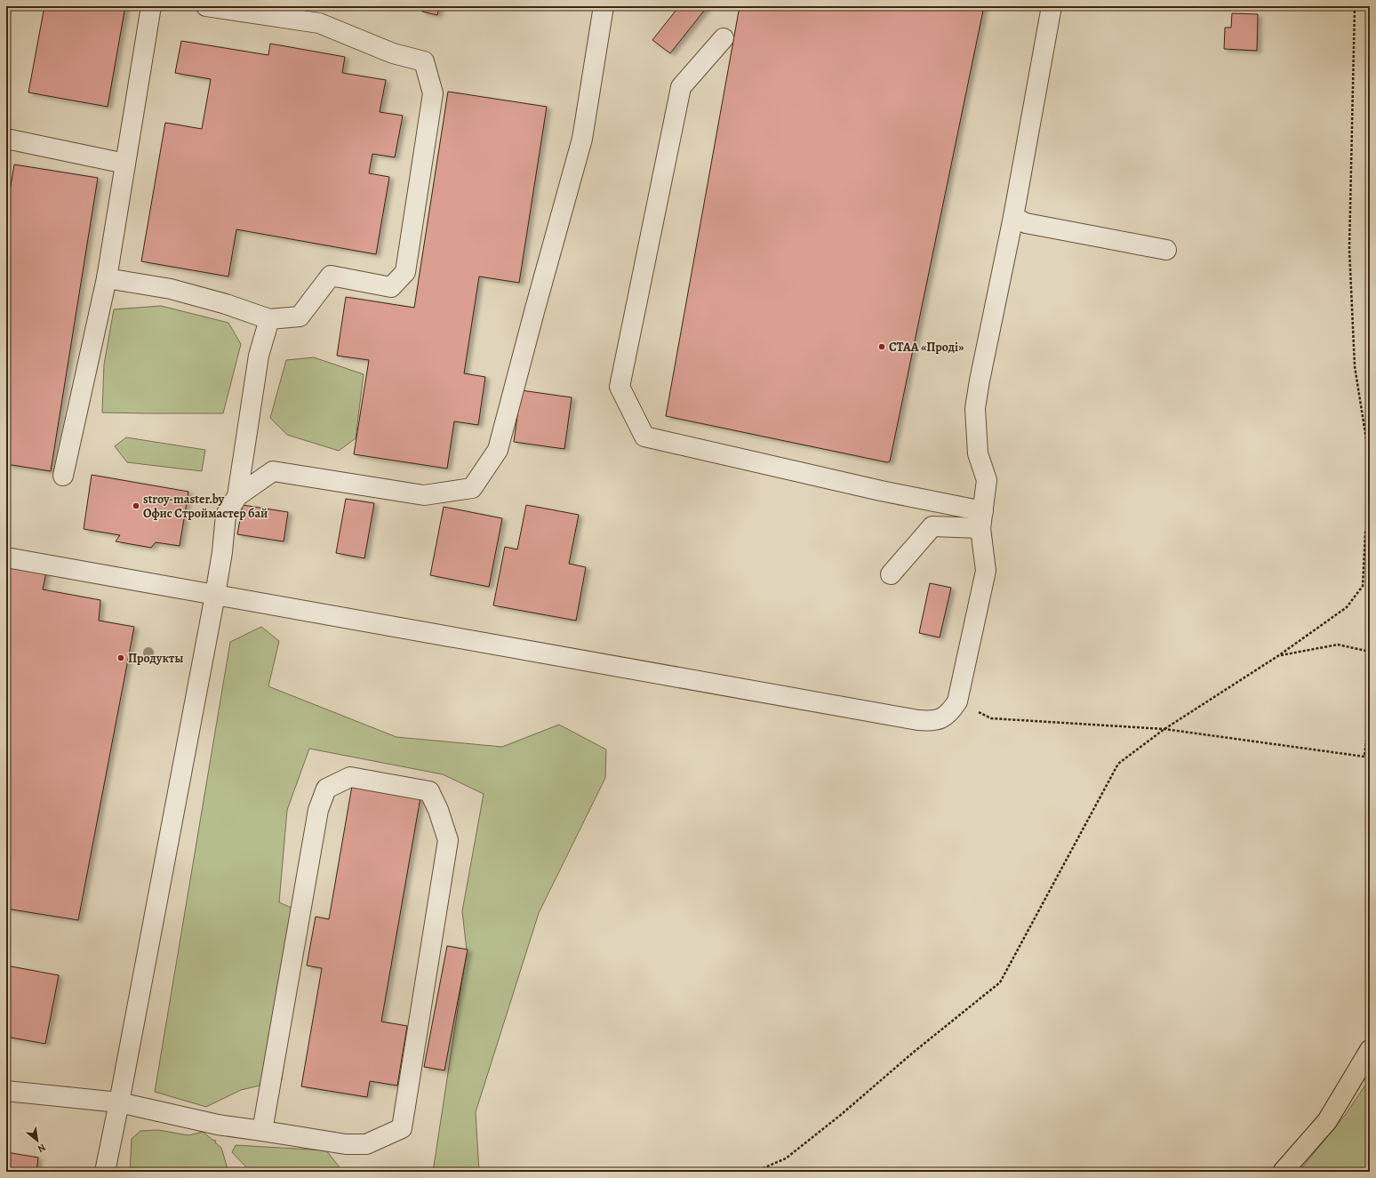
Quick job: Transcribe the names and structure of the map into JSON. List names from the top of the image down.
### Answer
{
  "places": ["СТАА «Проді»", "stroy-master.by Офис Строймастер бай", "Продукты"],
  "north": "bottom right"
}
